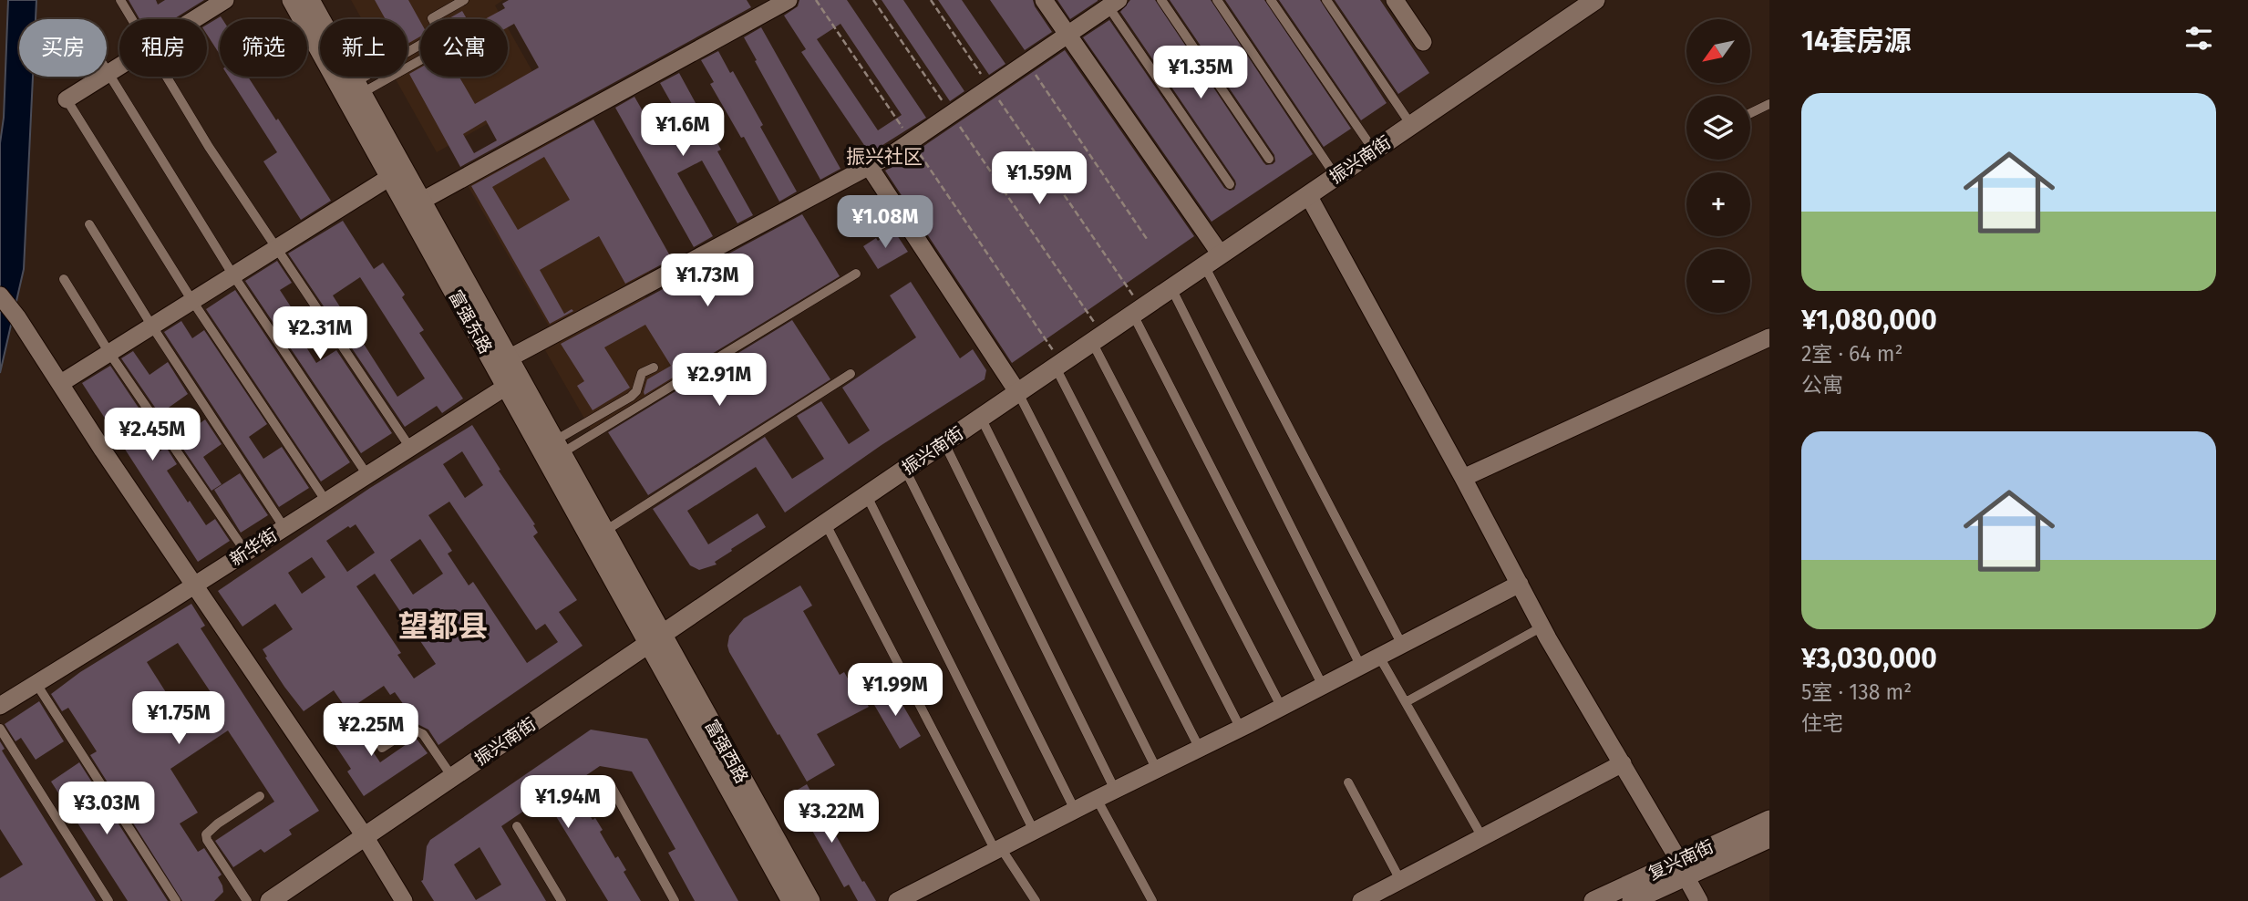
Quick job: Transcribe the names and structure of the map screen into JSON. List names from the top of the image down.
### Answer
{
  "streets": {
    "main road": [
      "振兴南街",
      "富强东路",
      "富强西路",
      "复兴南街"
    ],
    "street": ["新华街"]
  },
  "crossings": [
    ["振兴南街", "富强东路"],
    ["振兴南街", "富强西路"],
    ["富强东路", "新华街"],
    ["富强东路", "富强西路"]
  ],
  "districts": ["振兴社区", "望都县"],
  "north": "bottom left",
  "page": {
    "heading": "14套房源",
    "map_buttons": ["+", "−"],
    "chip": [
      "买房",
      "租房",
      "筛选",
      "新上",
      "公寓"
    ],
    "price": [
      "¥1.35M",
      "¥1.6M",
      "¥1.59M",
      "¥1.08M",
      "¥1.73M",
      "¥2.31M",
      "¥2.91M",
      "¥2.45M",
      "¥1.99M",
      "¥1.75M",
      "¥2.25M",
      "¥1.94M",
      "¥3.03M",
      "¥3.22M"
    ],
    "list": [
      {
        "name": "¥1,080,000",
        "note": "2室 · 64 m² · 公寓"
      },
      {
        "name": "¥3,030,000",
        "note": "5室 · 138 m² · 住宅"
      }
    ]
  }
}
